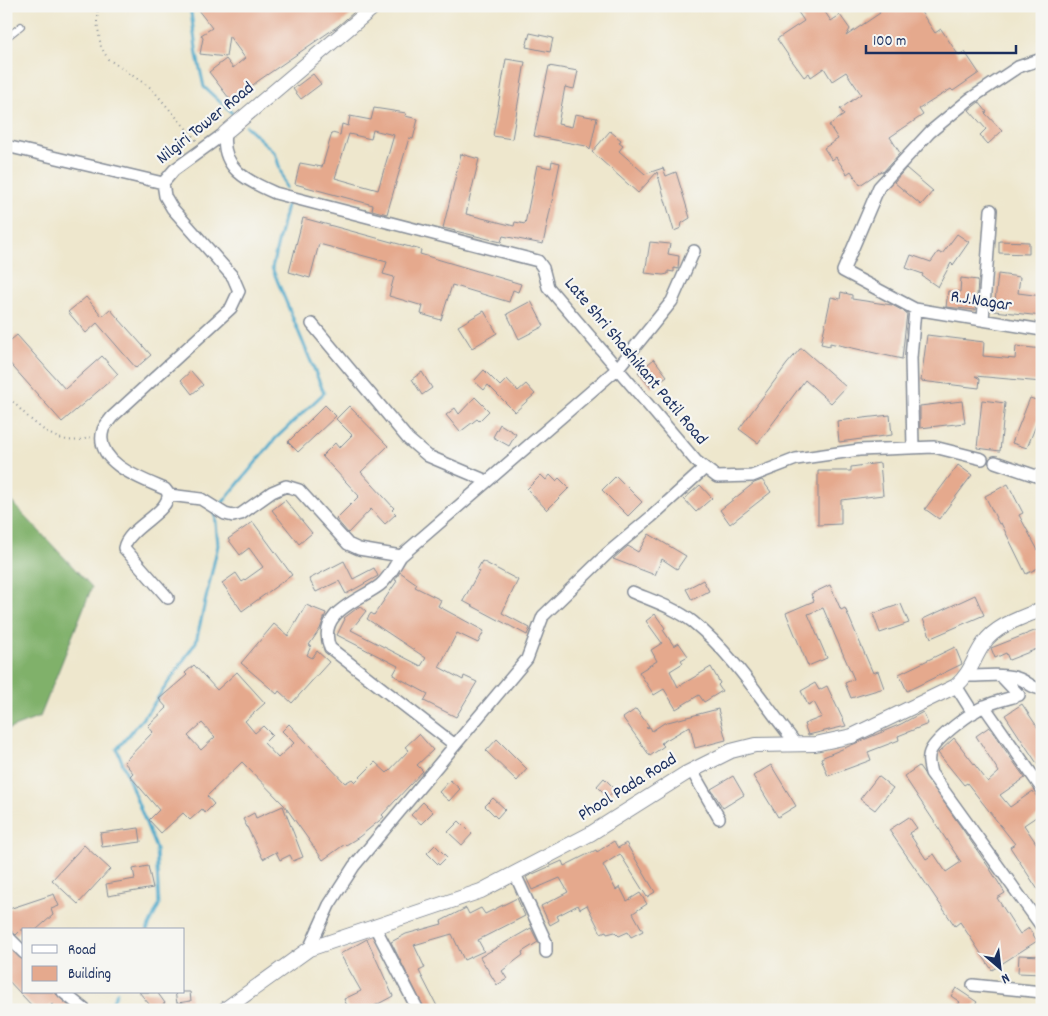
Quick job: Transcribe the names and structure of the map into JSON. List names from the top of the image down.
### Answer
{
  "streets": {
    "street": [
      "Nilgiri Tower Road",
      "R.J.Nagar",
      "Late Shri Shashikant Patil Road",
      "Phool Pada Road"
    ]
  },
  "crossings": [
    ["Nilgiri Tower Road", "Late Shri Shashikant Patil Road"]
  ],
  "legend": ["Road", "Building"],
  "scale_bar": "100 m",
  "north": "bottom right"
}
